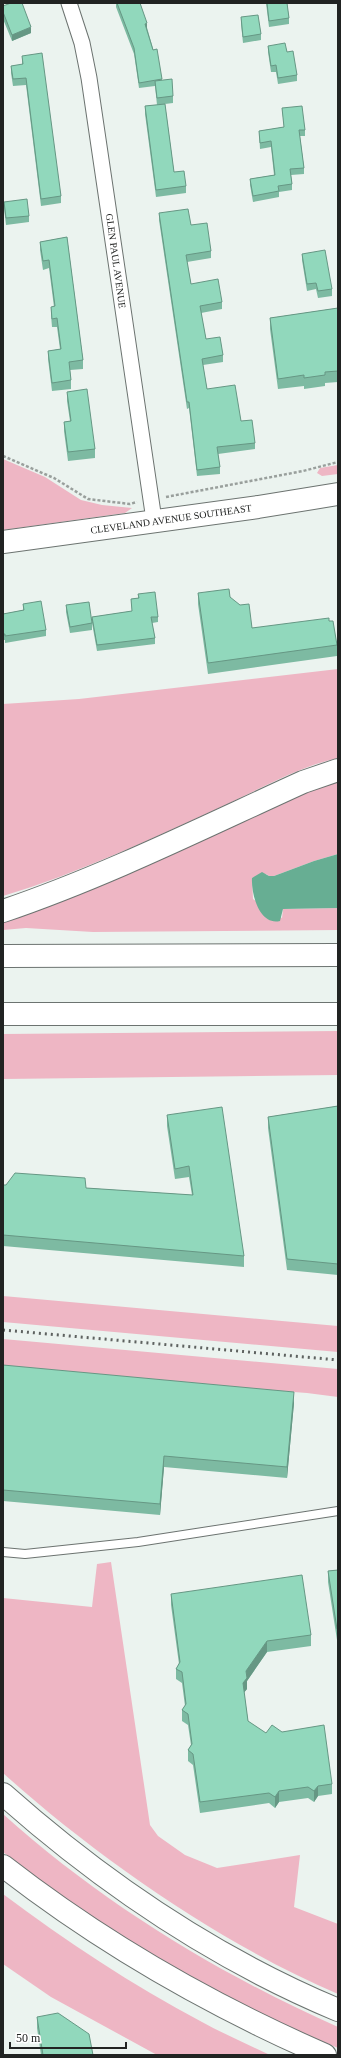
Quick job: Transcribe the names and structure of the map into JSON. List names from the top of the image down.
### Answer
{
  "streets": {
    "main road": ["CLEVELAND AVENUE SOUTHEAST"],
    "street": ["GLEN PAUL AVENUE"]
  },
  "crossings": [
    ["GLEN PAUL AVENUE", "CLEVELAND AVENUE SOUTHEAST"]
  ],
  "scale_bar": "50 m"
}
